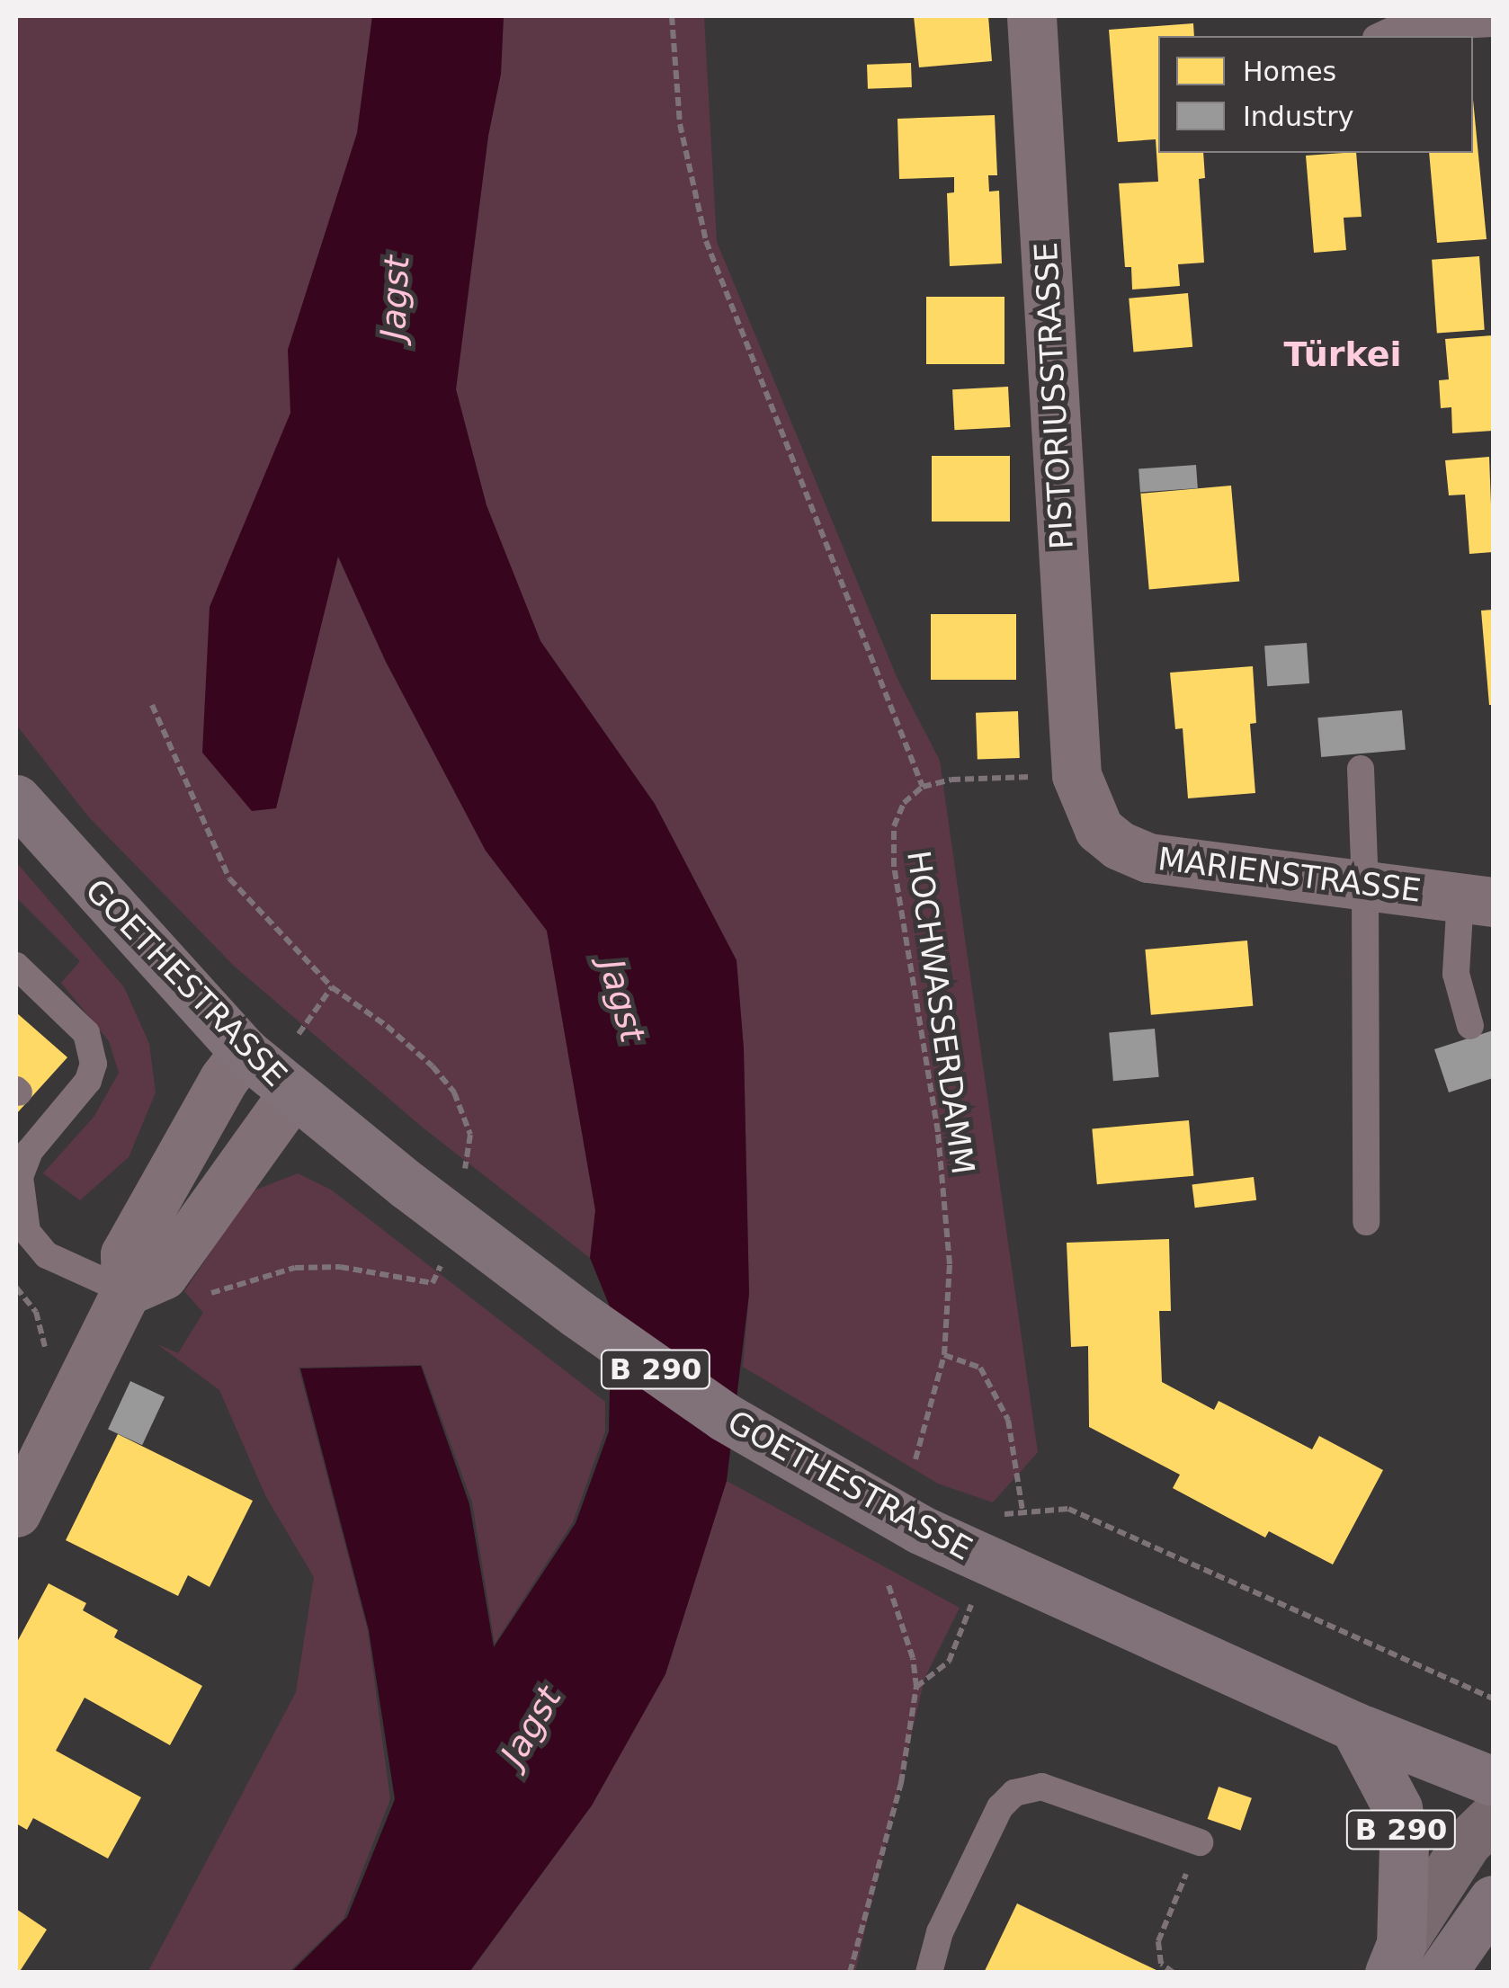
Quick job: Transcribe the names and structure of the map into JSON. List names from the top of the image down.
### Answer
{
  "streets": {
    "main road": ["GOETHESTRASSE", "B 290"],
    "street": ["PISTORIUSSTRASSE", "MARIENSTRASSE"],
    "path": ["HOCHWASSERDAMM"]
  },
  "crossings": [
    ["PISTORIUSSTRASSE", "MARIENSTRASSE"],
    ["GOETHESTRASSE", "B 290"]
  ],
  "districts": ["Türkei"],
  "water": ["Jagst"],
  "legend": ["Homes", "Industry"]
}
